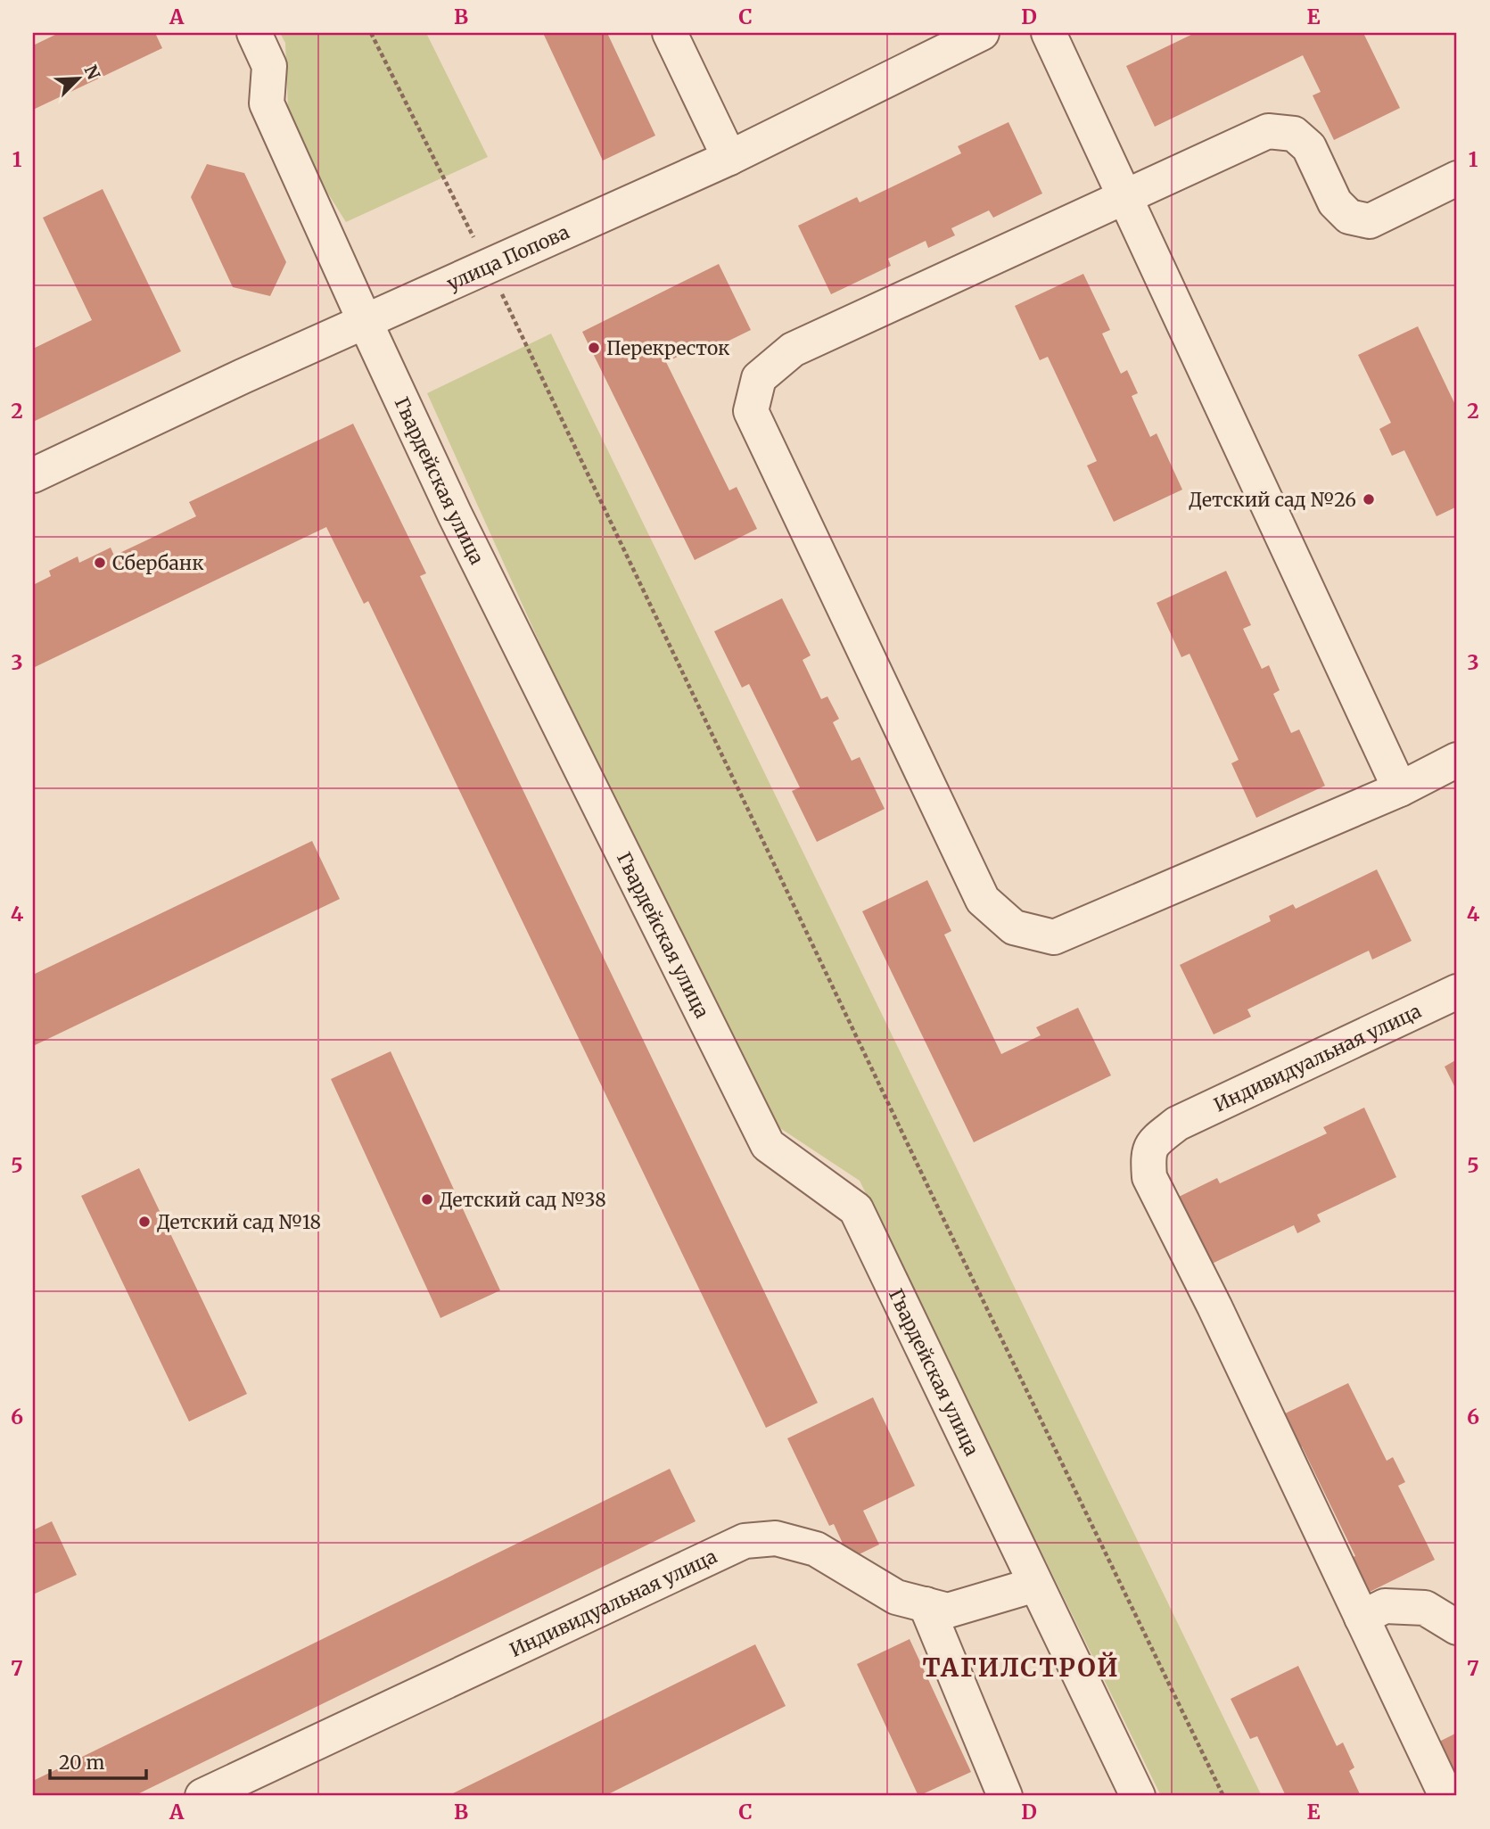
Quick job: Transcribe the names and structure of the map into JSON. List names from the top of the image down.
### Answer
{
  "streets": {
    "street": ["улица Попова", "Гвардейская улица", "Индивидуальная улица"]
  },
  "crossings": [
    ["улица Попова", "Гвардейская улица"],
    ["Гвардейская улица", "Индивидуальная улица"]
  ],
  "districts": ["ТАГИЛСТРОЙ"],
  "places": [
    "Перекресток",
    "Детский сад №26",
    "Сбербанк",
    "Детский сад №38",
    "Детский сад №18"
  ],
  "scale_bar": "20 m",
  "north": "top right",
  "grid": {
    "columns": [
      "A",
      "B",
      "C",
      "D",
      "E"
    ],
    "rows": [
      "1",
      "2",
      "3",
      "4",
      "5",
      "6",
      "7"
    ]
  }
}
